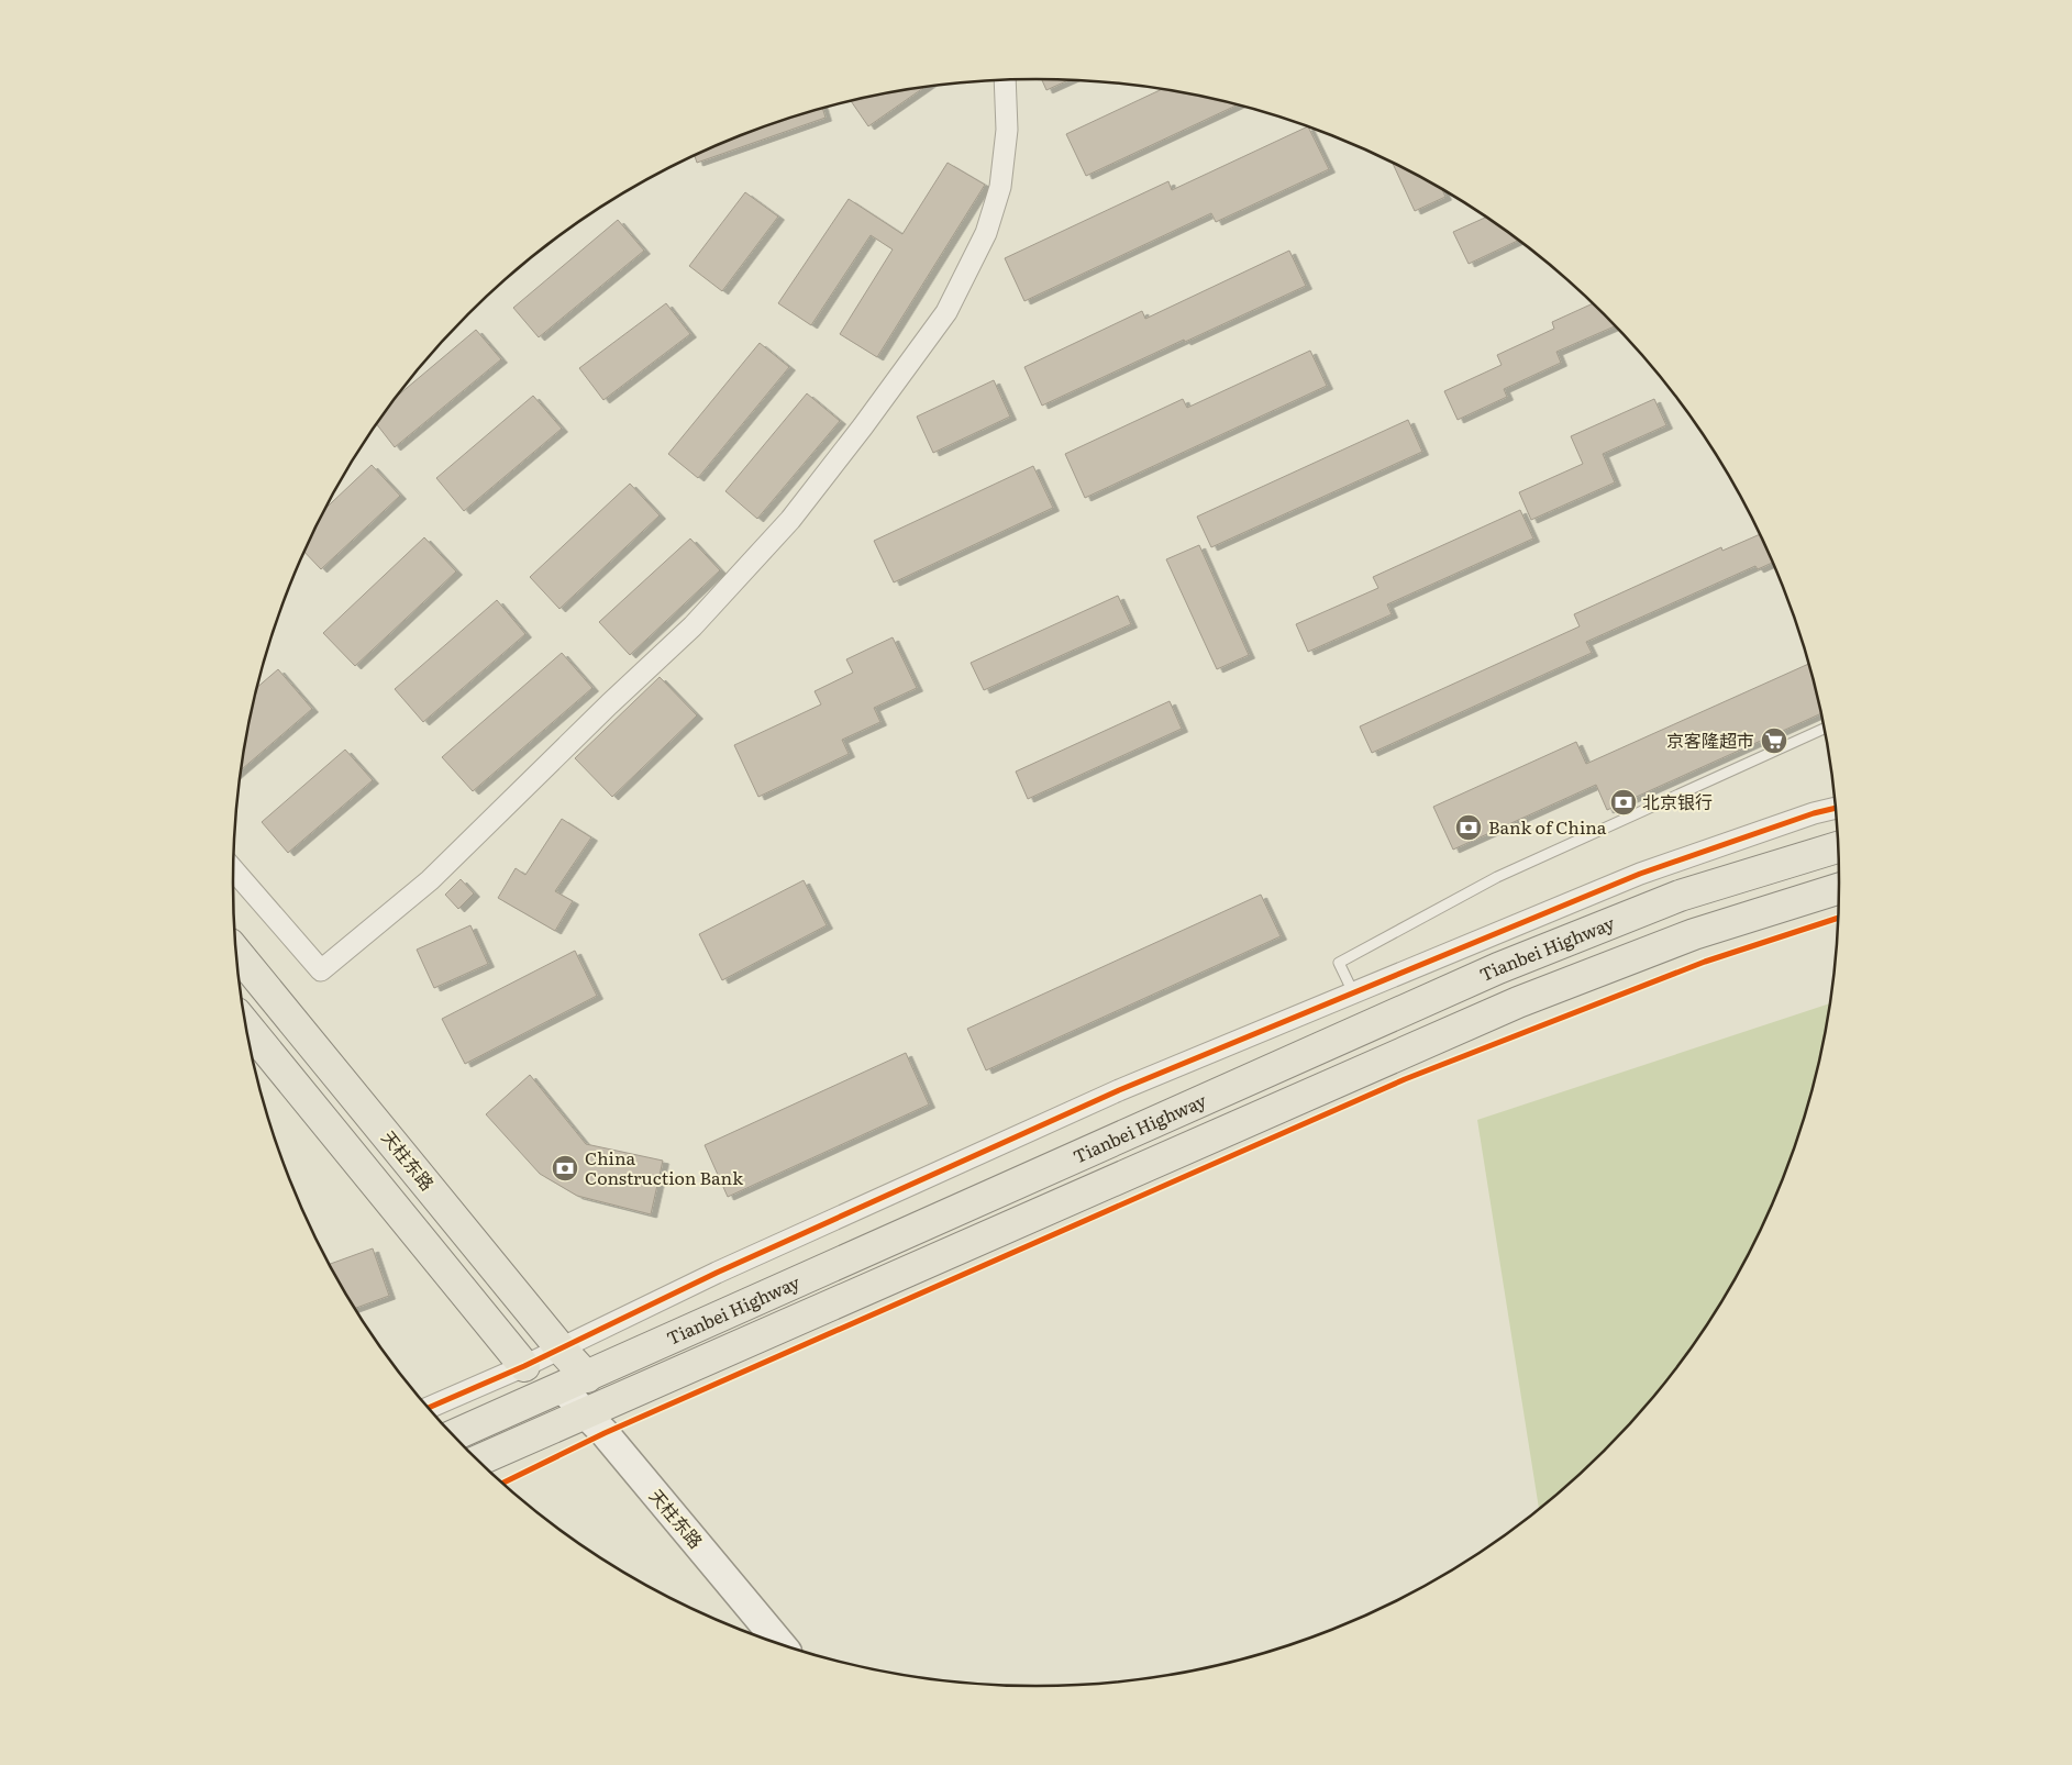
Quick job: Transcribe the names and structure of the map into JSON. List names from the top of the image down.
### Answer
{
  "streets": {
    "main road": ["Tianbei Highway", "天柱东路"]
  },
  "crossings": [
    ["Tianbei Highway", "天柱东路"]
  ],
  "places": {
    "supermarket": ["京客隆超市"],
    "bank": ["北京银行", "Bank of China", "China Construction Bank"]
  }
}
